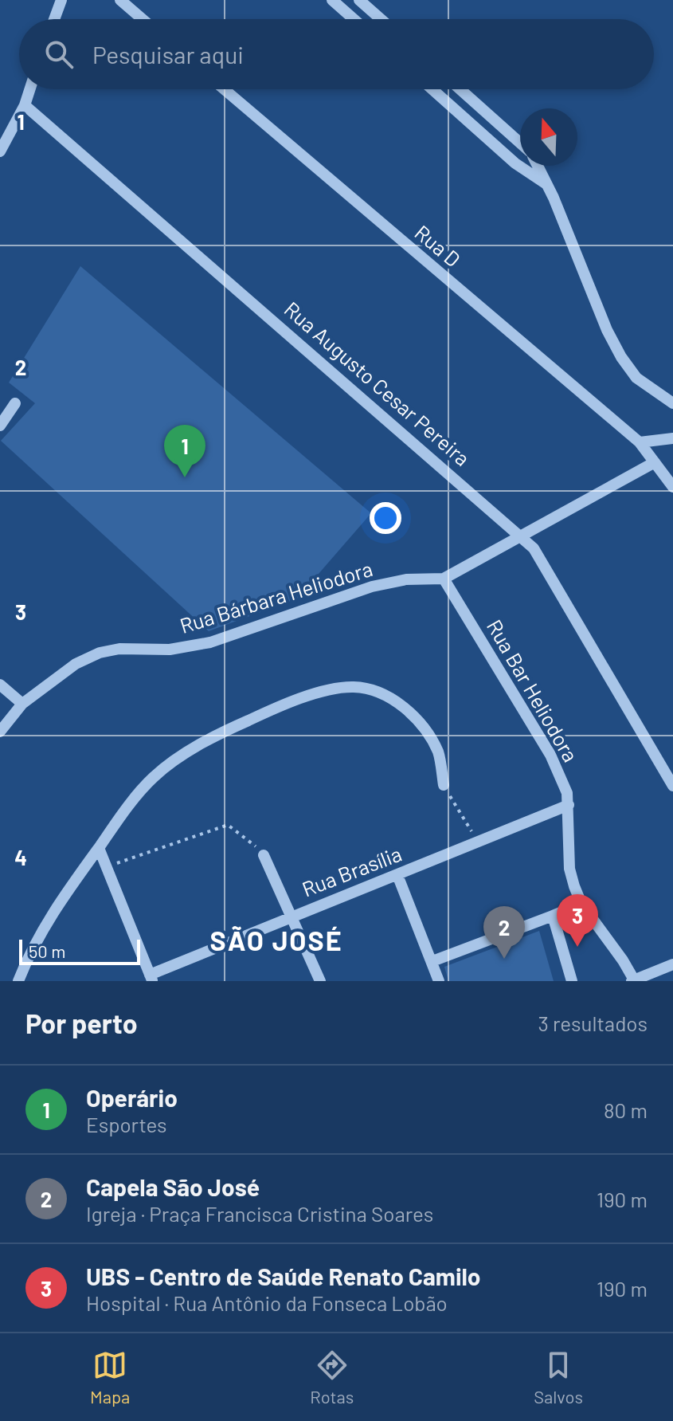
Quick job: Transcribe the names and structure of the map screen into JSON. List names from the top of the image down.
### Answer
{
  "streets": {
    "street": [
      "Rua D",
      "Rua Augusto Cesar Pereira",
      "Rua Bárbara Heliodora",
      "Rua Bar Heliodora",
      "Rua Brasília"
    ]
  },
  "crossings": [
    ["Rua Bárbara Heliodora", "Rua Bar Heliodora"],
    ["Rua Bar Heliodora", "Rua Brasília"]
  ],
  "districts": ["SÃO JOSÉ"],
  "scale_bar": "50 m",
  "north": "top",
  "page": {
    "search": "Pesquisar aqui",
    "pins": ["1", "3", "2"],
    "scale": "50 m",
    "heading": ["Por perto", "3 resultados"],
    "list": [
      {
        "mark": "1",
        "name": "Operário",
        "note": "Esportes",
        "value": "80 m"
      },
      {
        "mark": "2",
        "name": "Capela São José",
        "note": "Igreja · Praça Francisca Cristina Soares",
        "value": "190 m"
      },
      {
        "mark": "3",
        "name": "UBS - Centro de Saúde Renato Camilo",
        "note": "Hospital · Rua Antônio da Fonseca Lobão",
        "value": "190 m"
      }
    ],
    "nav": ["Mapa", "Rotas", "Salvos"]
  },
  "grid": {
    "rows": [
      "1",
      "2",
      "3",
      "4"
    ]
  }
}
